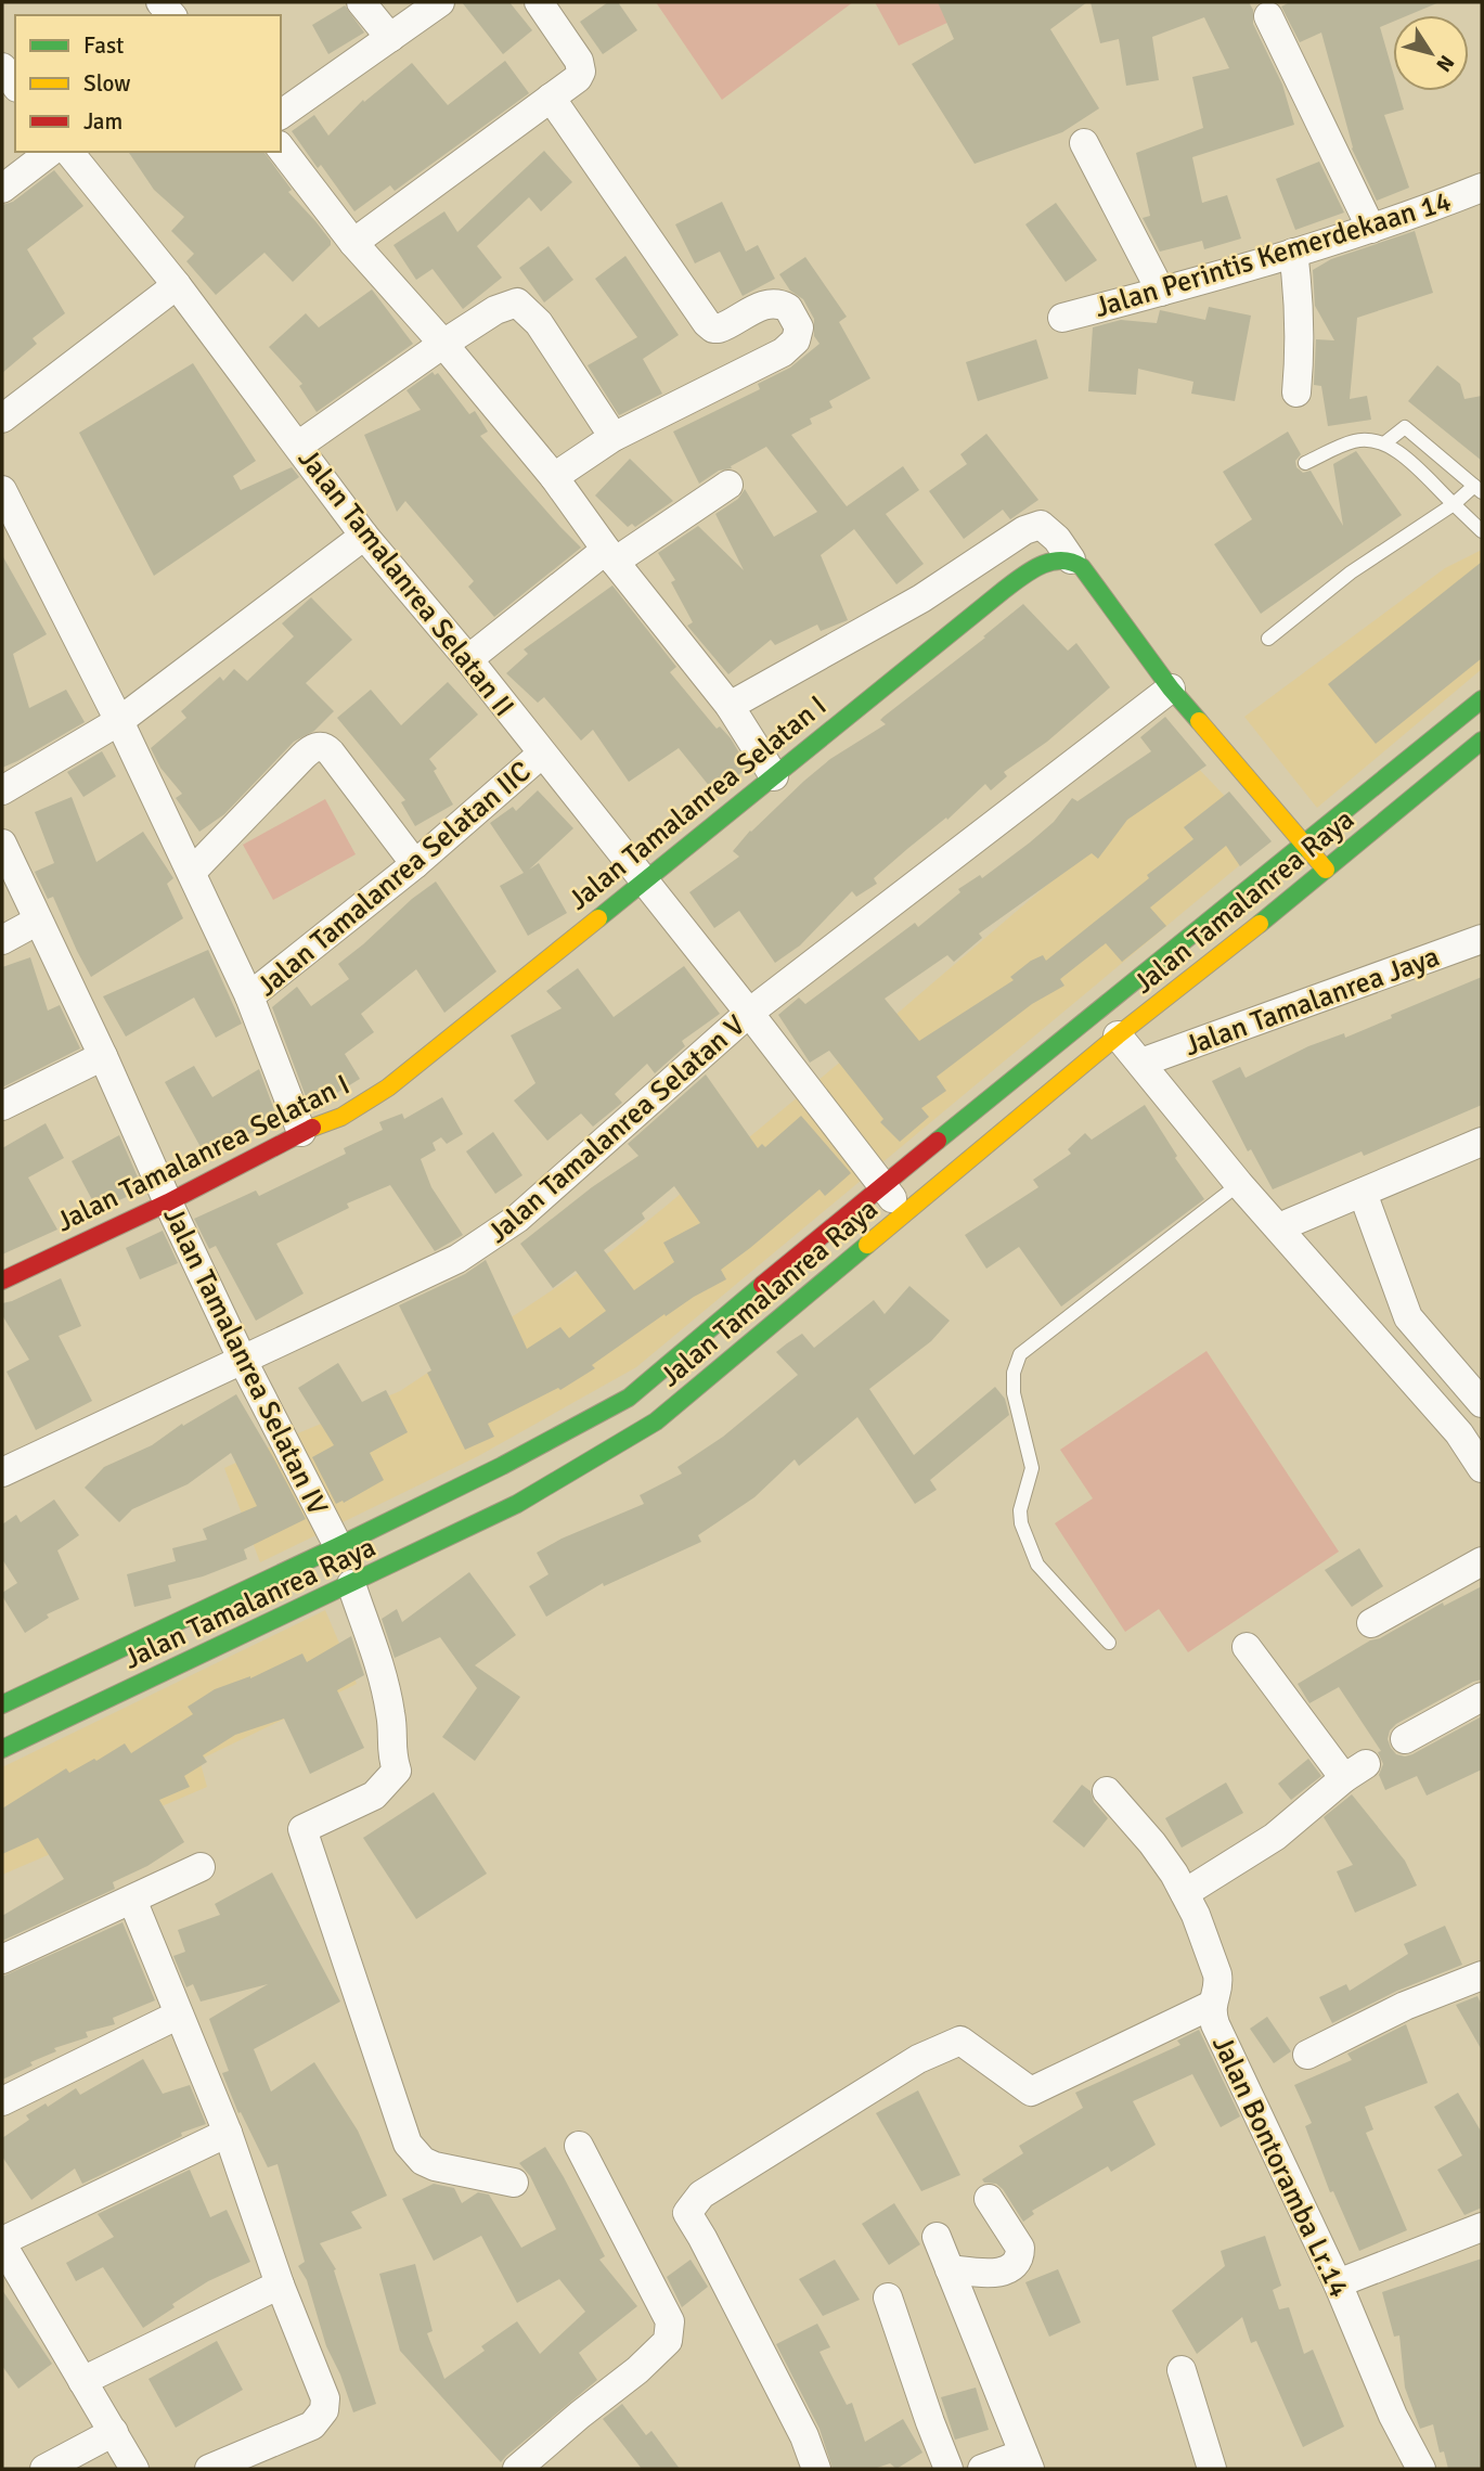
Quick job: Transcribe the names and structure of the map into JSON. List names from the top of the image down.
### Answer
{
  "streets": {
    "main road": ["Jalan Tamalanrea Selatan I", "Jalan Tamalanrea Raya"],
    "street": [
      "Jalan Perintis Kemerdekaan 14",
      "Jalan Tamalanrea Selatan II",
      "Jalan Tamalanrea Selatan IIC",
      "Jalan Tamalanrea Jaya",
      "Jalan Tamalanrea Selatan V",
      "Jalan Tamalanrea Selatan IV",
      "Jalan Bontoramba Lr.14"
    ]
  },
  "crossings": [
    ["Jalan Tamalanrea Selatan II", "Jalan Tamalanrea Selatan I"],
    ["Jalan Tamalanrea Selatan II", "Jalan Tamalanrea Selatan IIC"],
    ["Jalan Tamalanrea Selatan II", "Jalan Tamalanrea Raya"],
    ["Jalan Tamalanrea Selatan II", "Jalan Tamalanrea Selatan V"],
    ["Jalan Tamalanrea Selatan I", "Jalan Tamalanrea Selatan IIC"],
    ["Jalan Tamalanrea Selatan I", "Jalan Tamalanrea Selatan IV"],
    ["Jalan Tamalanrea Raya", "Jalan Tamalanrea Selatan IV"],
    ["Jalan Tamalanrea Selatan V", "Jalan Tamalanrea Selatan IV"]
  ],
  "legend": ["Fast", "Slow", "Jam"],
  "north": "bottom right"
}
